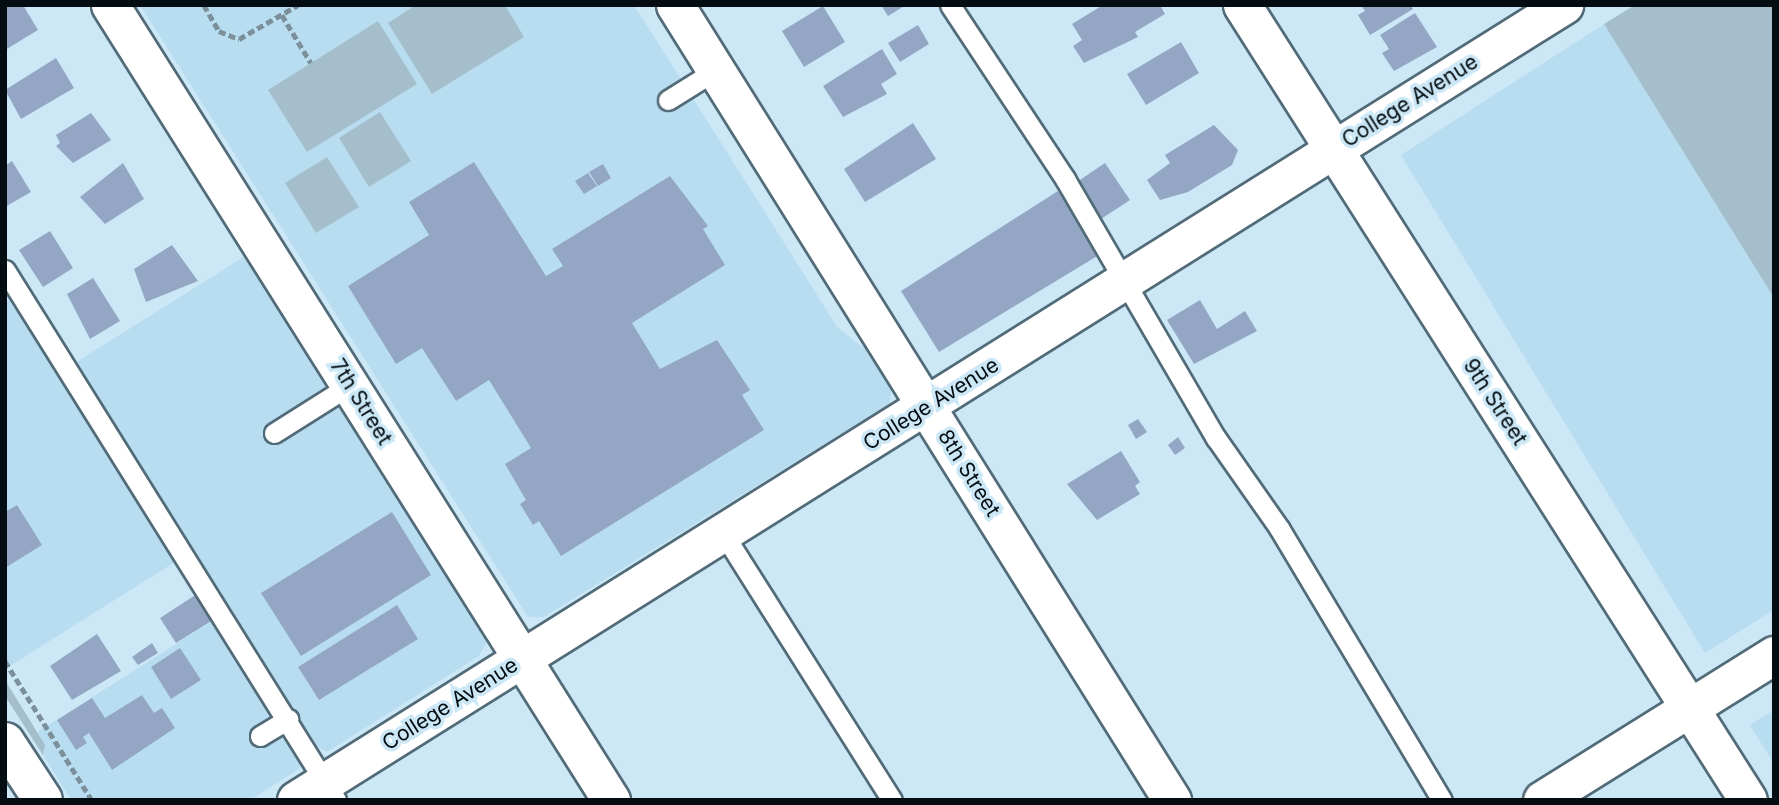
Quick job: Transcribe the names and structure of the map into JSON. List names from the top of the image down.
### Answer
{
  "streets": {
    "street": [
      "College Avenue",
      "7th Street",
      "9th Street",
      "8th Street"
    ]
  },
  "crossings": [
    ["College Avenue", "7th Street"],
    ["College Avenue", "9th Street"],
    ["College Avenue", "8th Street"]
  ]
}
